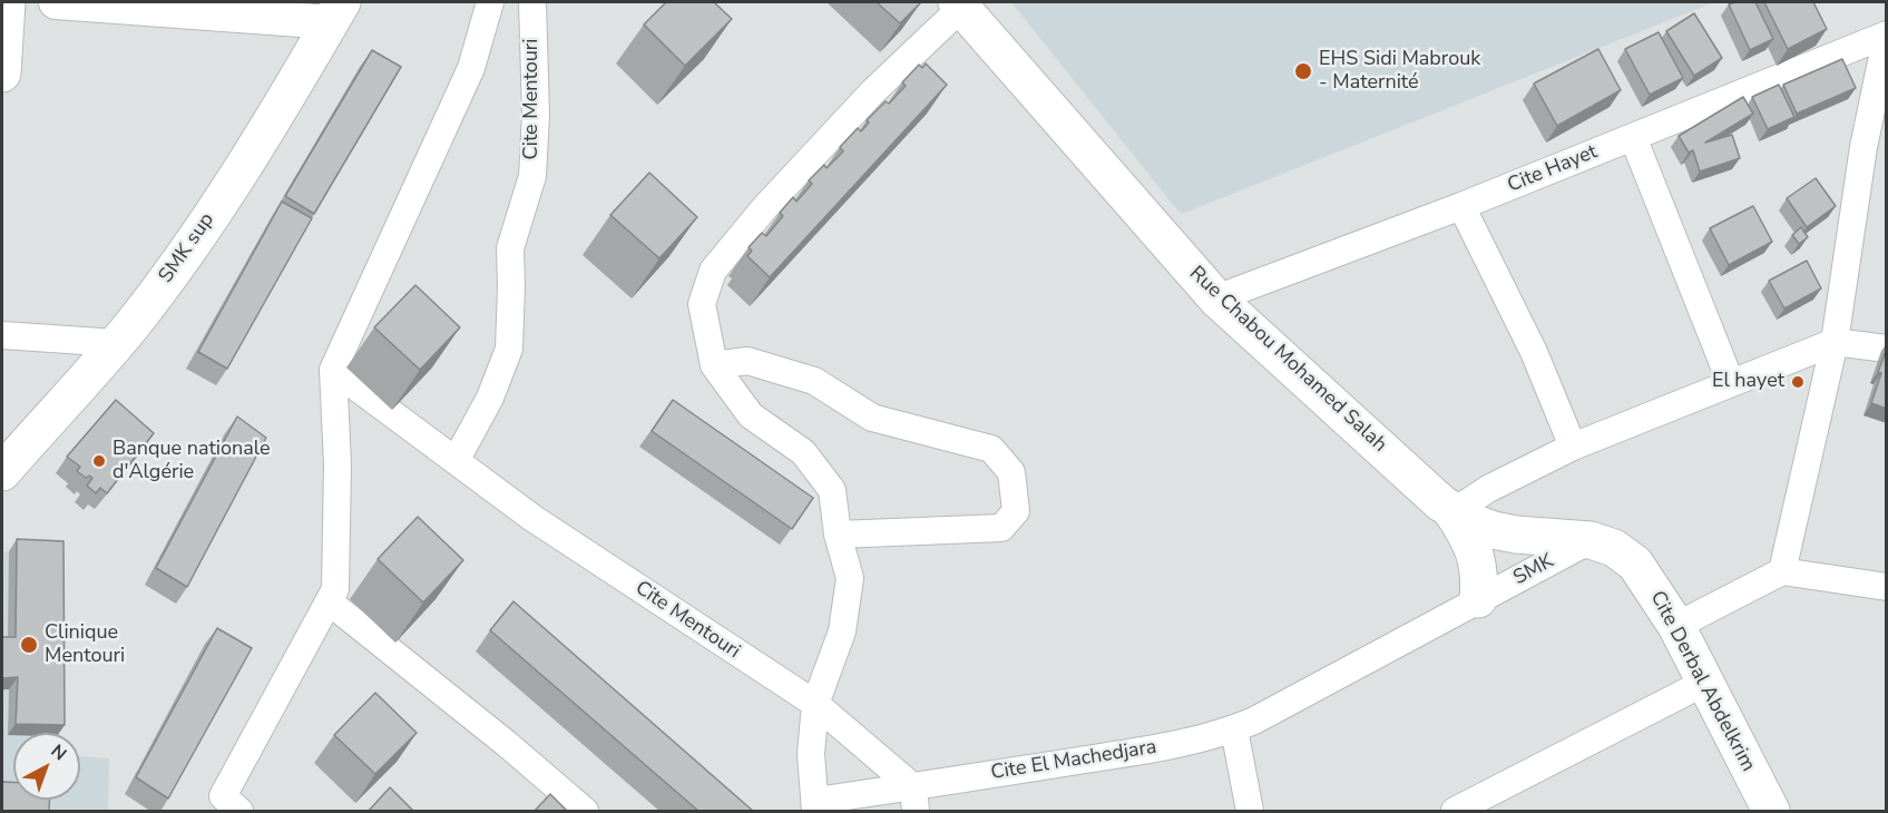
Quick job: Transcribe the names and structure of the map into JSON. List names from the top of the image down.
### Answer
{
  "streets": {
    "main road": ["SMK sup", "Rue Chabou Mohamed Salah", "Cite Derbal Abdelkrim"],
    "street": [
      "Cite Mentouri",
      "Cite Hayet",
      "SMK",
      "Cite El Machedjara"
    ]
  },
  "crossings": [
    ["Cite Mentouri", "Cite El Machedjara"],
    ["Cite Hayet", "Rue Chabou Mohamed Salah"],
    ["Rue Chabou Mohamed Salah", "SMK"],
    ["Rue Chabou Mohamed Salah", "Cite Derbal Abdelkrim"],
    ["SMK", "Cite Derbal Abdelkrim"],
    ["SMK", "Cite El Machedjara"]
  ],
  "places": [
    "EHS Sidi Mabrouk - Maternité",
    "El hayet",
    "Banque nationale d'Algérie",
    "Clinique Mentouri"
  ],
  "north": "top right"
}
